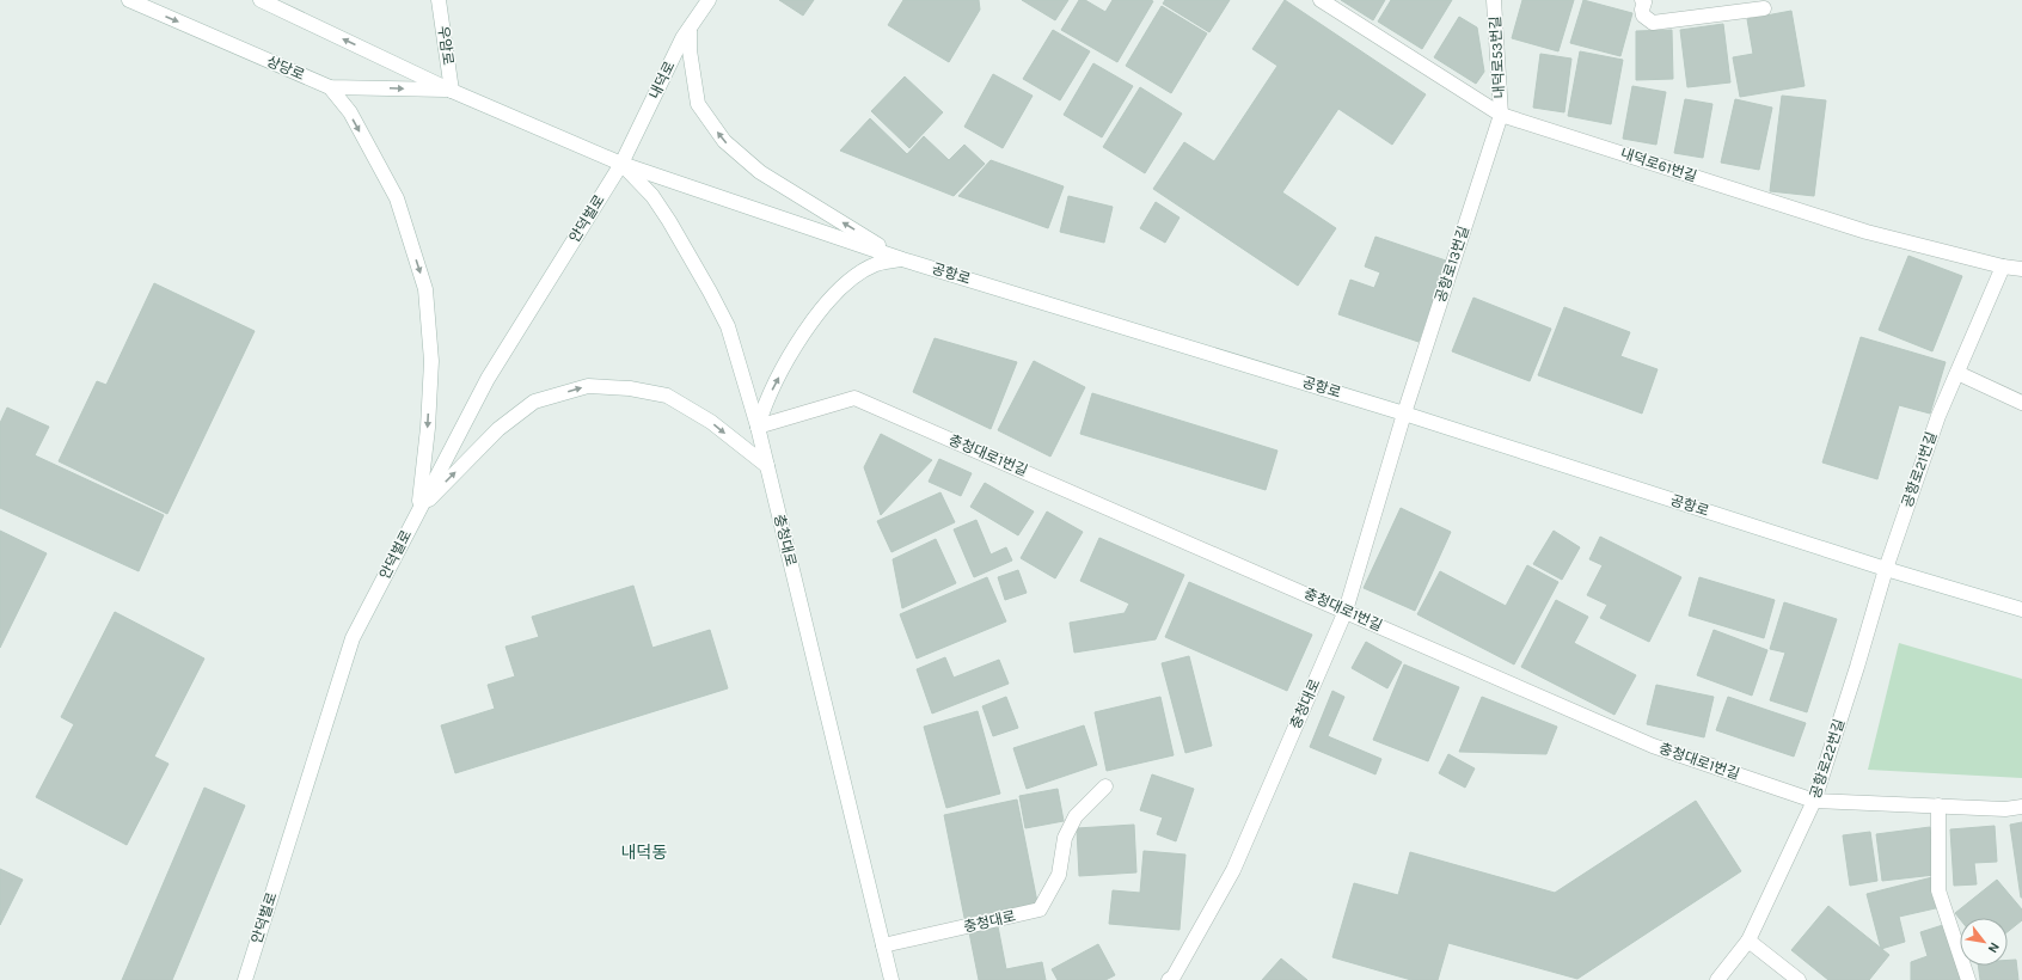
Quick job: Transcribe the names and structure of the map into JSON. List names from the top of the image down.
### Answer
{
  "streets": {
    "street": [
      "우암로",
      "내덕로53번길",
      "상당로",
      "내덕로",
      "내덕로61번길",
      "안덕벌로",
      "공항로13번길",
      "공항로",
      "충청대로1번길",
      "공항로21번길",
      "충청대로",
      "공항로22번길"
    ]
  },
  "crossings": [
    ["우암로", "상당로"],
    ["내덕로53번길", "내덕로61번길"],
    ["내덕로53번길", "공항로13번길"],
    ["상당로", "내덕로"],
    ["상당로", "안덕벌로"],
    ["상당로", "공항로"],
    ["상당로", "충청대로"],
    ["내덕로", "안덕벌로"],
    ["내덕로", "공항로"],
    ["내덕로", "충청대로"],
    ["내덕로61번길", "공항로13번길"],
    ["내덕로61번길", "공항로21번길"],
    ["안덕벌로", "공항로"],
    ["안덕벌로", "충청대로"],
    ["공항로13번길", "공항로"],
    ["공항로13번길", "충청대로"],
    ["공항로", "공항로21번길"],
    ["공항로", "충청대로"],
    ["공항로", "공항로22번길"],
    ["충청대로1번길", "충청대로"],
    ["충청대로1번길", "공항로22번길"],
    ["공항로21번길", "공항로22번길"]
  ],
  "districts": ["내덕동"],
  "north": "bottom right"
}
